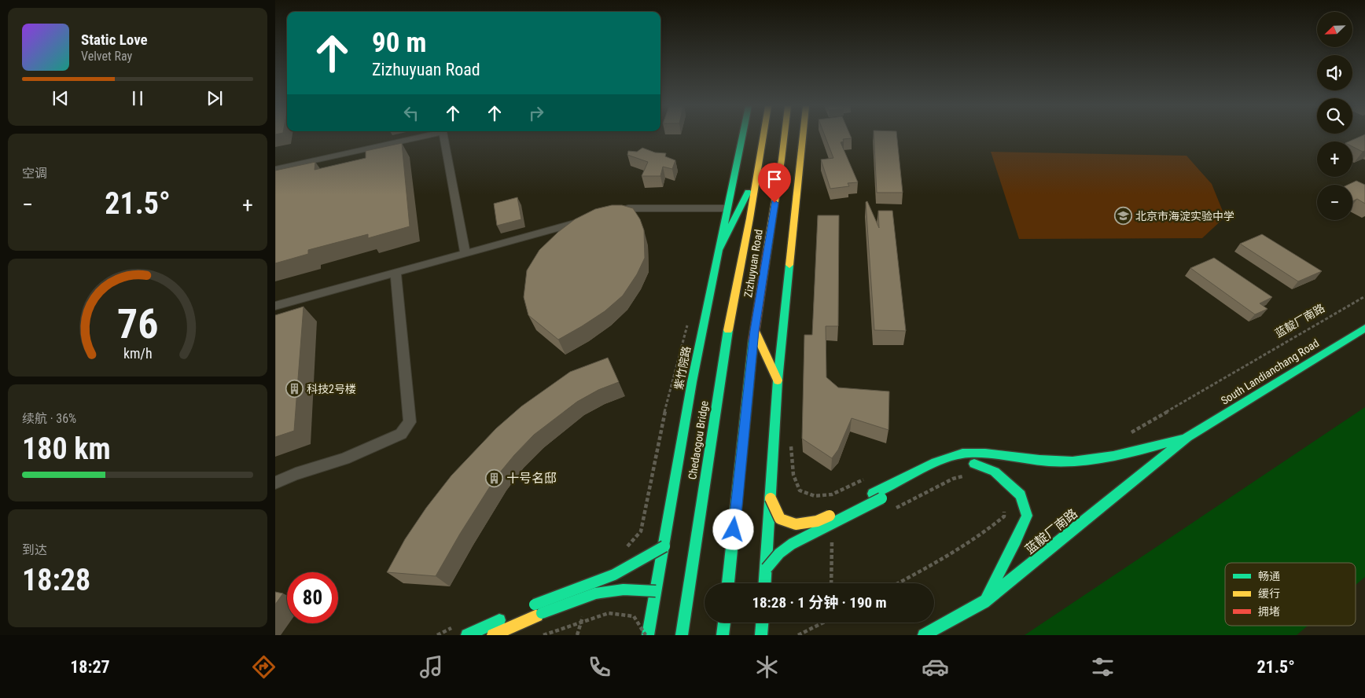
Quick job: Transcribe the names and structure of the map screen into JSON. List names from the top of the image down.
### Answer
{
  "streets": {
    "main road": [
      "Zizhuyuan Road",
      "蓝靛厂南路",
      "紫竹院路",
      "South Landianchang Road",
      "Chedaogou Bridge"
    ]
  },
  "crossings": [
    ["Zizhuyuan Road", "Chedaogou Bridge"],
    ["蓝靛厂南路", "South Landianchang Road"]
  ],
  "places": {
    "school or university": ["北京市海淀实验中学"],
    "building": ["科技2号楼", "十号名邸"]
  },
  "legend": ["畅通", "缓行", "拥堵"],
  "north": "bottom left",
  "page": {
    "map_buttons": ["+", "−"],
    "turn": ["90 m", "Zizhuyuan Road"],
    "song": ["Static Love", "Velvet Ray"],
    "tile": [
      "空调",
      ["续航 · 36%", "180 km"],
      ["到达", "18:28"]
    ],
    "heat": ["−", "21.5°", "+"],
    "limit": "80",
    "trip": "18:28 · 1 分钟 · 190 m",
    "tabs": ["18:27", "21.5°"],
    "gauge": ["76", "km/h"]
  }
}
